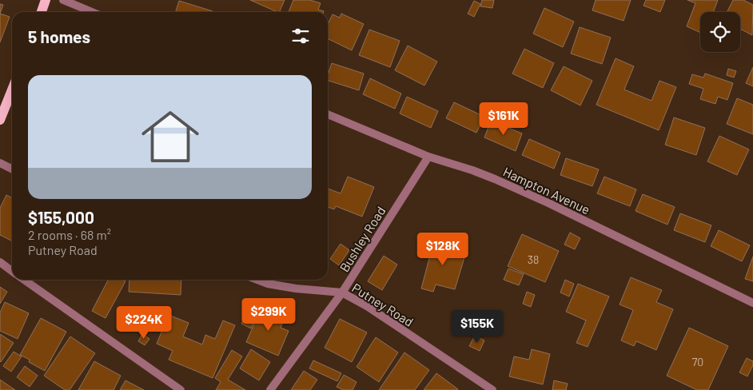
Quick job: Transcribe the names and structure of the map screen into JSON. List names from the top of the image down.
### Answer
{
  "streets": {
    "street": ["Hampton Avenue", "Bushley Road", "Putney Road"]
  },
  "crossings": [
    ["Hampton Avenue", "Bushley Road"],
    ["Bushley Road", "Putney Road"]
  ],
  "house_numbers": ["38", "70"],
  "page": {
    "heading": "5 homes",
    "list": [
      {
        "name": "$155,000",
        "note": "2 rooms · 68 m² · Putney Road"
      }
    ],
    "price": [
      "$161K",
      "$128K",
      "$299K",
      "$224K",
      "$155K"
    ]
  }
}
